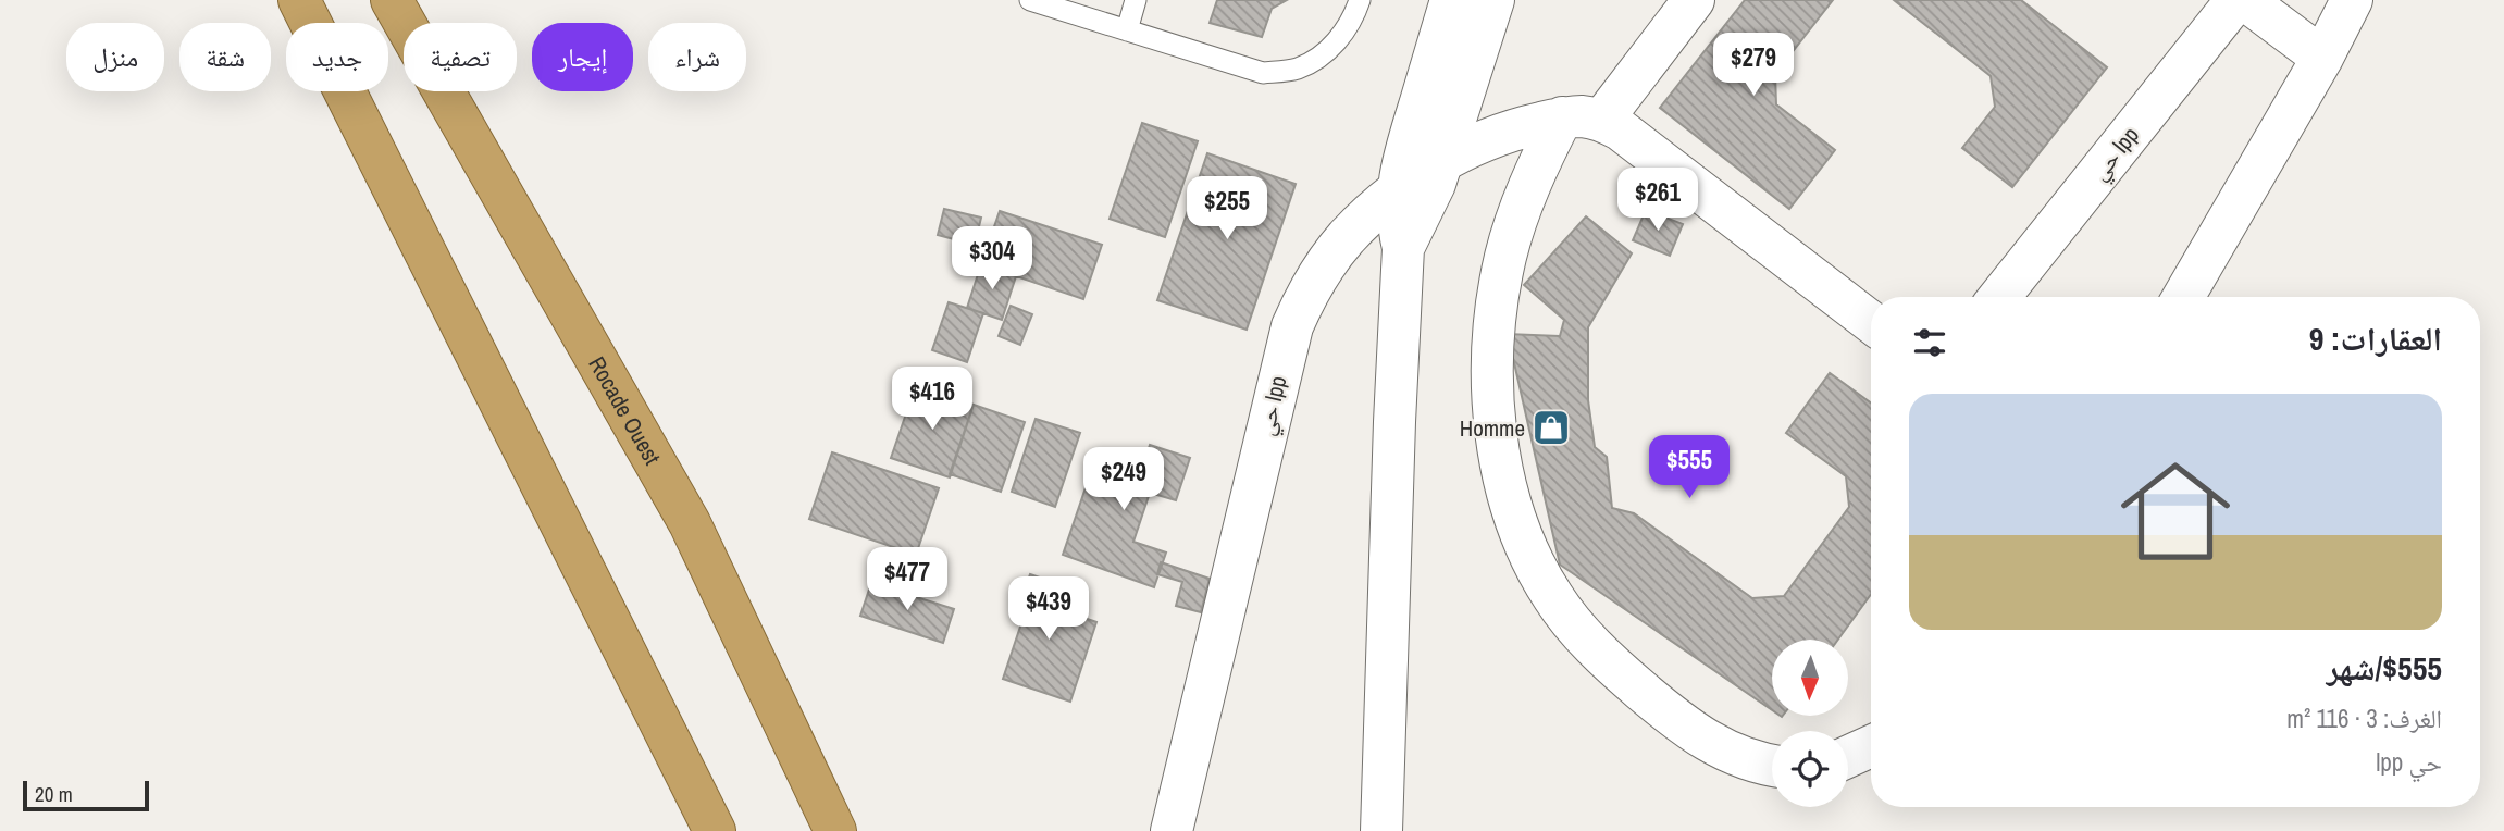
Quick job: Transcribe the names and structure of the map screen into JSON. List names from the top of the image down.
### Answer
{
  "streets": {
    "highway": ["Rocade Ouest"],
    "street": ["حي lpp"]
  },
  "places": {
    "shop": ["Homme"]
  },
  "scale_bar": "20 m",
  "north": "bottom",
  "page": {
    "chip": [
      "شراء",
      "إيجار",
      "تصفية",
      "جديد",
      "شقة",
      "منزل"
    ],
    "price": [
      "$279",
      "$261",
      "$255",
      "$304",
      "$416",
      "$555",
      "$249",
      "$477",
      "$439"
    ],
    "heading": "العقارات: 9",
    "list": [
      {
        "name": "$555/شهر",
        "note": "الغرف: 3 · 116 m² · حي lpp"
      }
    ],
    "scale": "20 m"
  }
}
